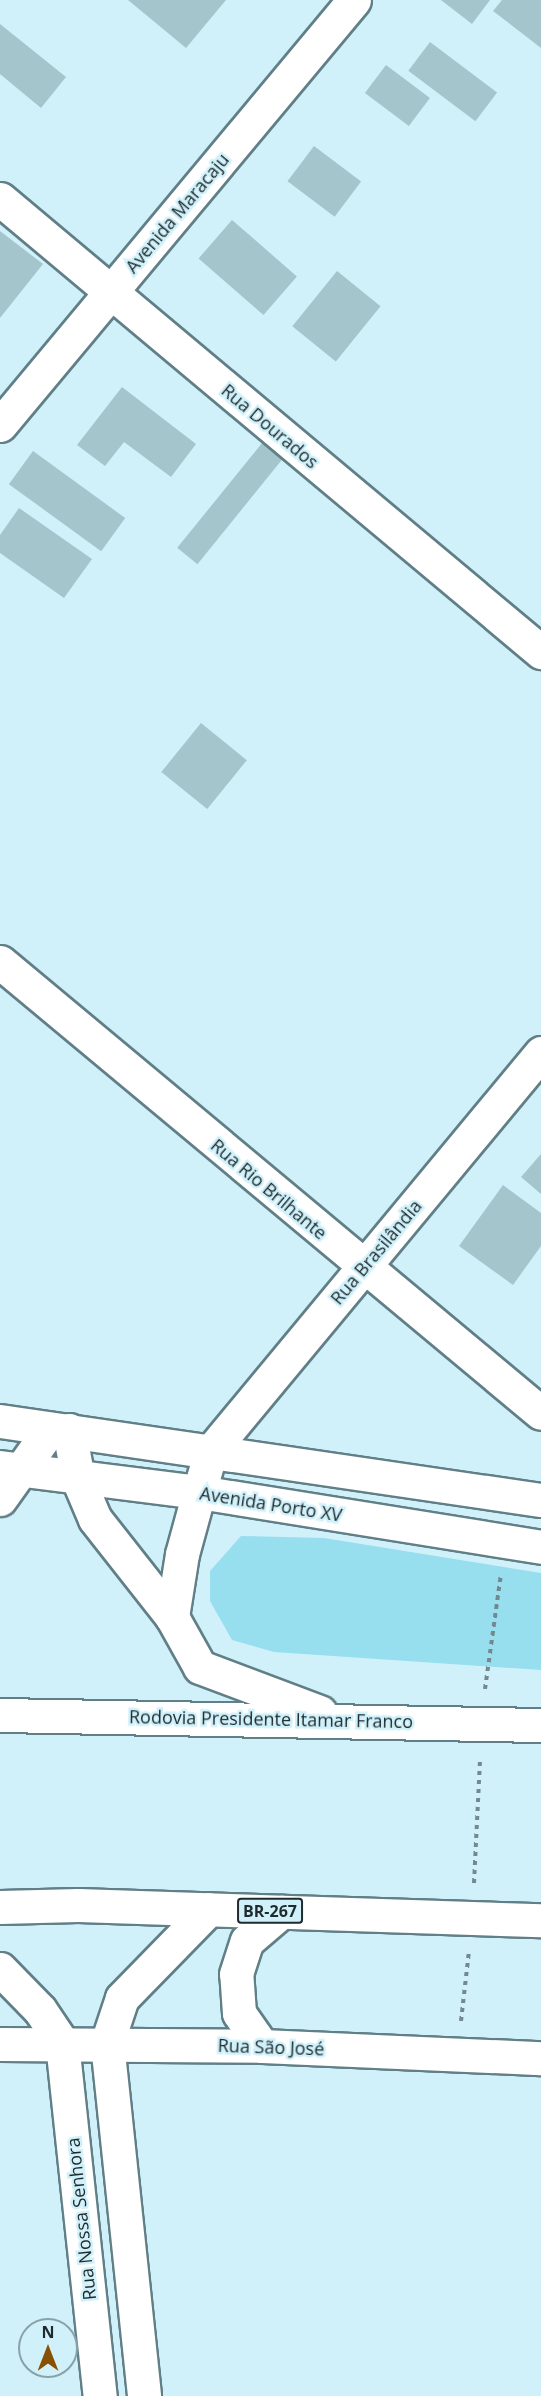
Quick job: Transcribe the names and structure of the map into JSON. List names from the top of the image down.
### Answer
{
  "streets": {
    "main road": [
      "Avenida Maracaju",
      "Rua Dourados",
      "Rua Rio Brilhante",
      "Rua Brasilândia",
      "Avenida Porto XV",
      "Rodovia Presidente Itamar Franco",
      "BR-267",
      "Rua São José",
      "Rua Nossa Senhora"
    ]
  },
  "crossings": [
    ["Avenida Maracaju", "Rua Dourados"],
    ["Rua Rio Brilhante", "Rua Brasilândia"],
    ["Rua São José", "Rua Nossa Senhora"]
  ],
  "north": "top"
}
